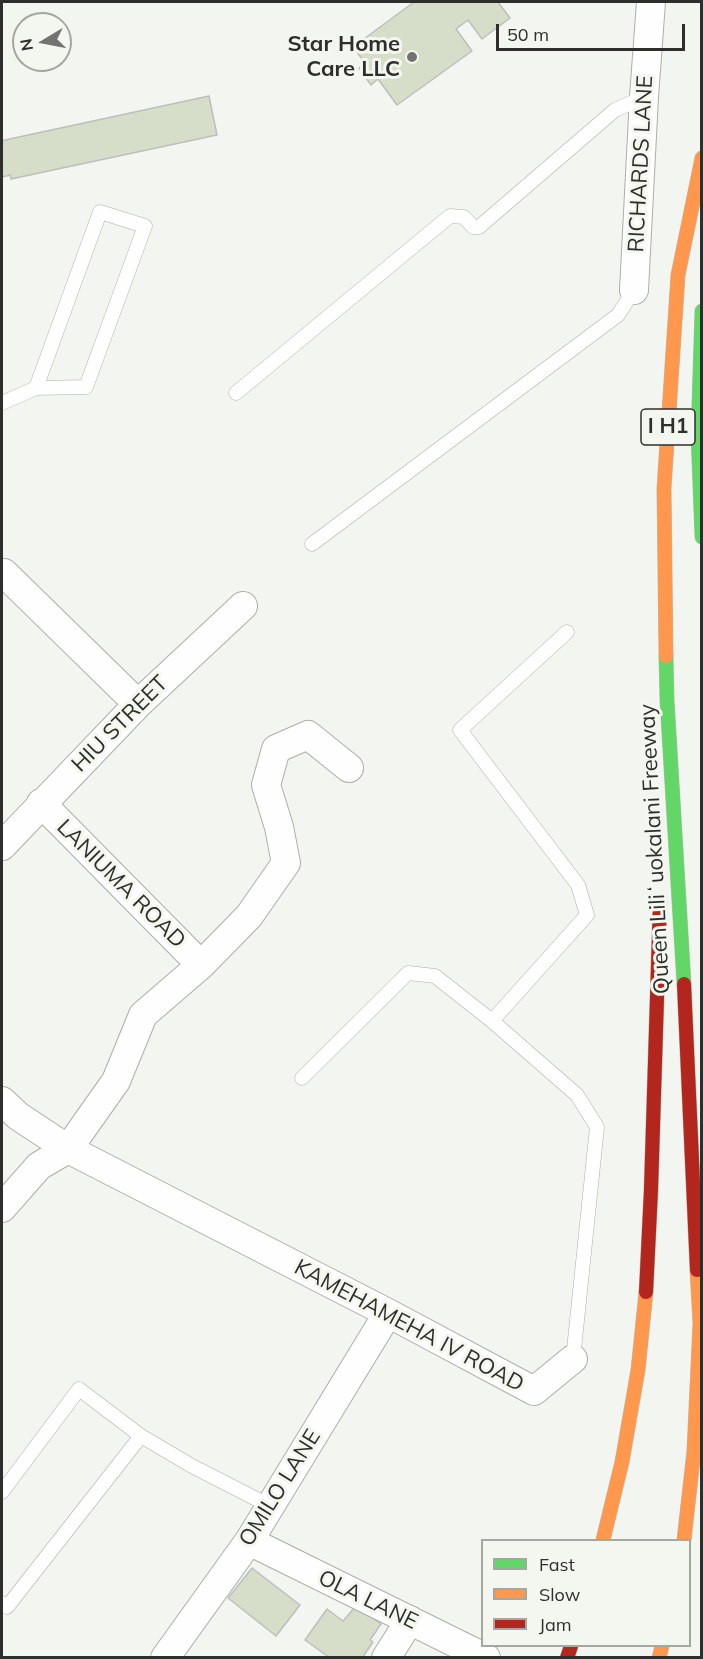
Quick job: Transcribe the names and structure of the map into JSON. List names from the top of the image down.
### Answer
{
  "streets": {
    "highway": ["I H1", "Queen Liliʻuokalani Freeway"],
    "street": [
      "RICHARDS LANE",
      "HIU STREET",
      "LANIUMA ROAD",
      "KAMEHAMEHA IV ROAD",
      "OMILO LANE",
      "OLA LANE"
    ]
  },
  "crossings": [
    ["HIU STREET", "LANIUMA ROAD"],
    ["KAMEHAMEHA IV ROAD", "OMILO LANE"],
    ["OMILO LANE", "OLA LANE"]
  ],
  "places": ["Star Home Care LLC"],
  "legend": ["Fast", "Slow", "Jam"],
  "scale_bar": "50 m",
  "north": "left"
}
